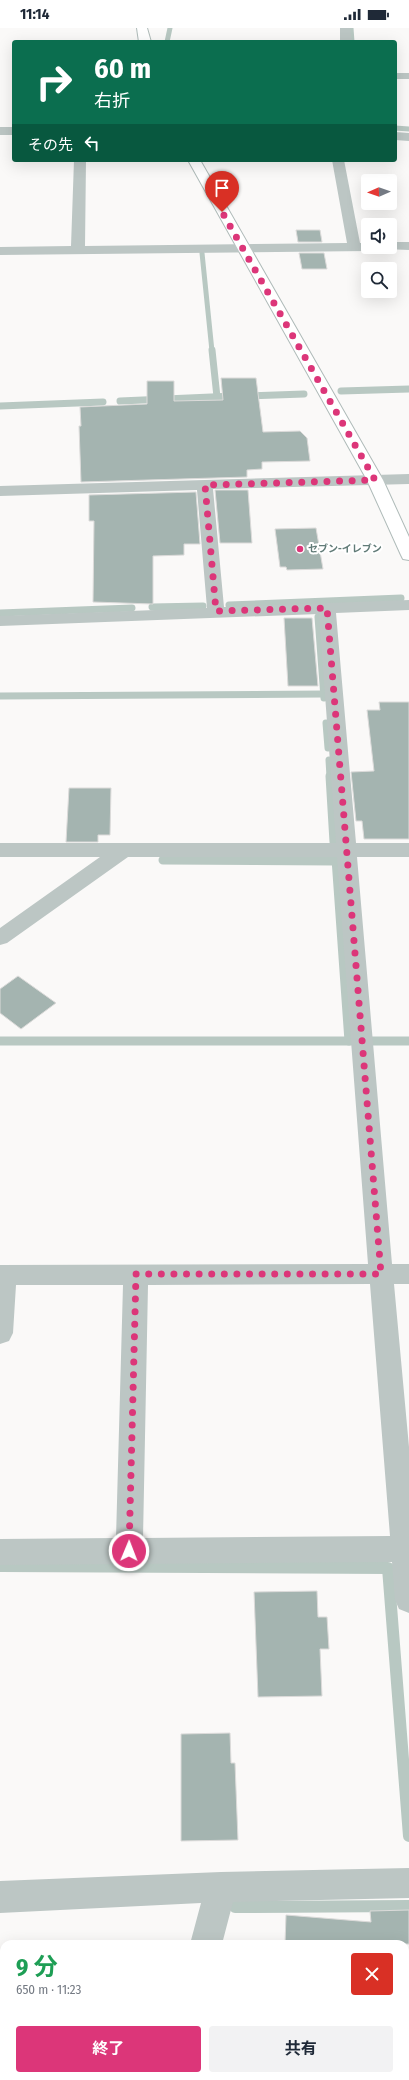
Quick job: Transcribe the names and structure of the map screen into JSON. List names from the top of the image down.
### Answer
{
  "places": ["セブン-イレブン"],
  "north": "left",
  "page": {
    "status": "11:14",
    "turn": ["60 m", "右折"],
    "then": "その先",
    "heading": ["9 分", "650 m · 11:23"],
    "buttons": ["終了", "共有"]
  }
}
